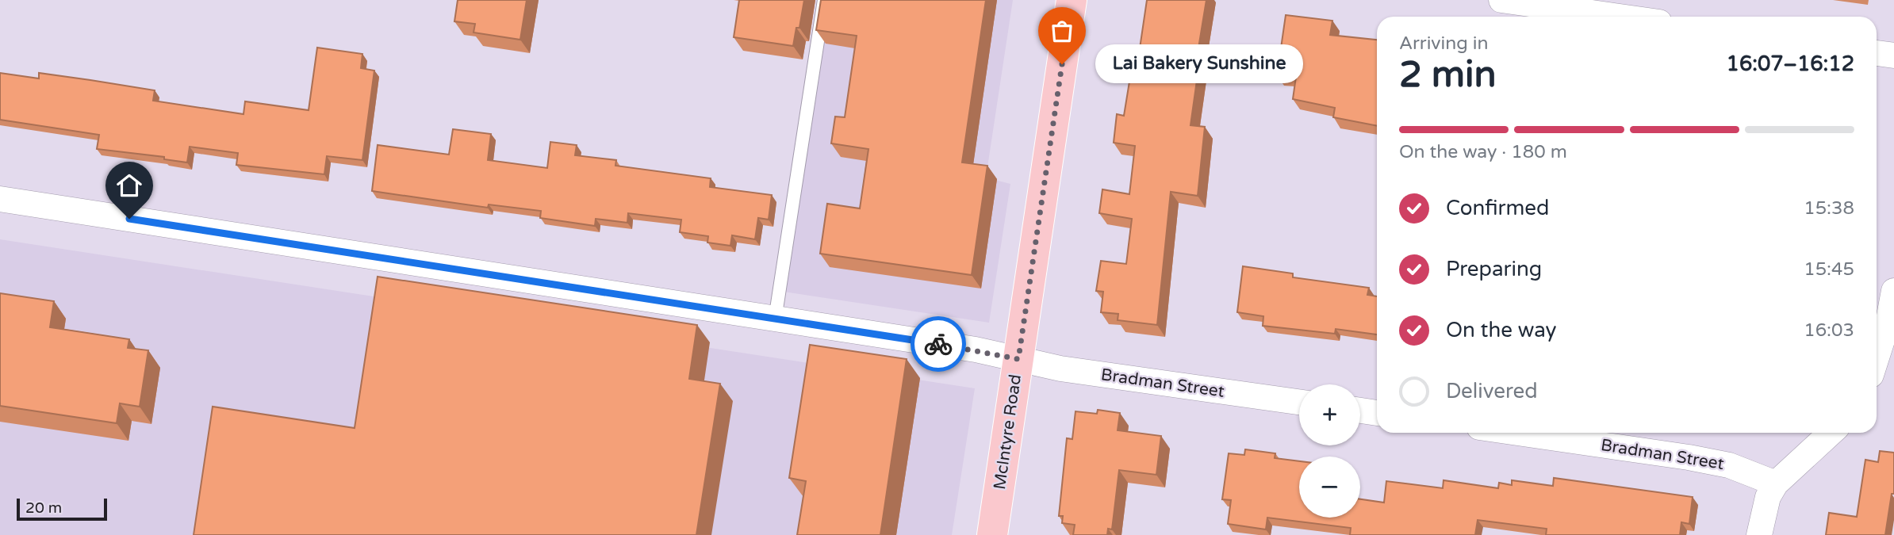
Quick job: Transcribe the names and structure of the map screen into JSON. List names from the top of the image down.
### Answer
{
  "streets": {
    "main road": ["McIntyre Road"],
    "street": ["Bradman Street"]
  },
  "crossings": [
    ["Bradman Street", "McIntyre Road"]
  ],
  "places": ["Lai Bakery Sunshine"],
  "scale_bar": "20 m",
  "page": {
    "heading": ["2 min", "Arriving in", "16:07–16:12"],
    "bubble": "Lai Bakery Sunshine",
    "bar": "On the way · 180 m",
    "list": [
      ["Confirmed", "15:38"],
      ["Preparing", "15:45"],
      ["On the way", "16:03"],
      "Delivered"
    ],
    "map_buttons": ["+", "−"],
    "scale": "20 m"
  }
}
